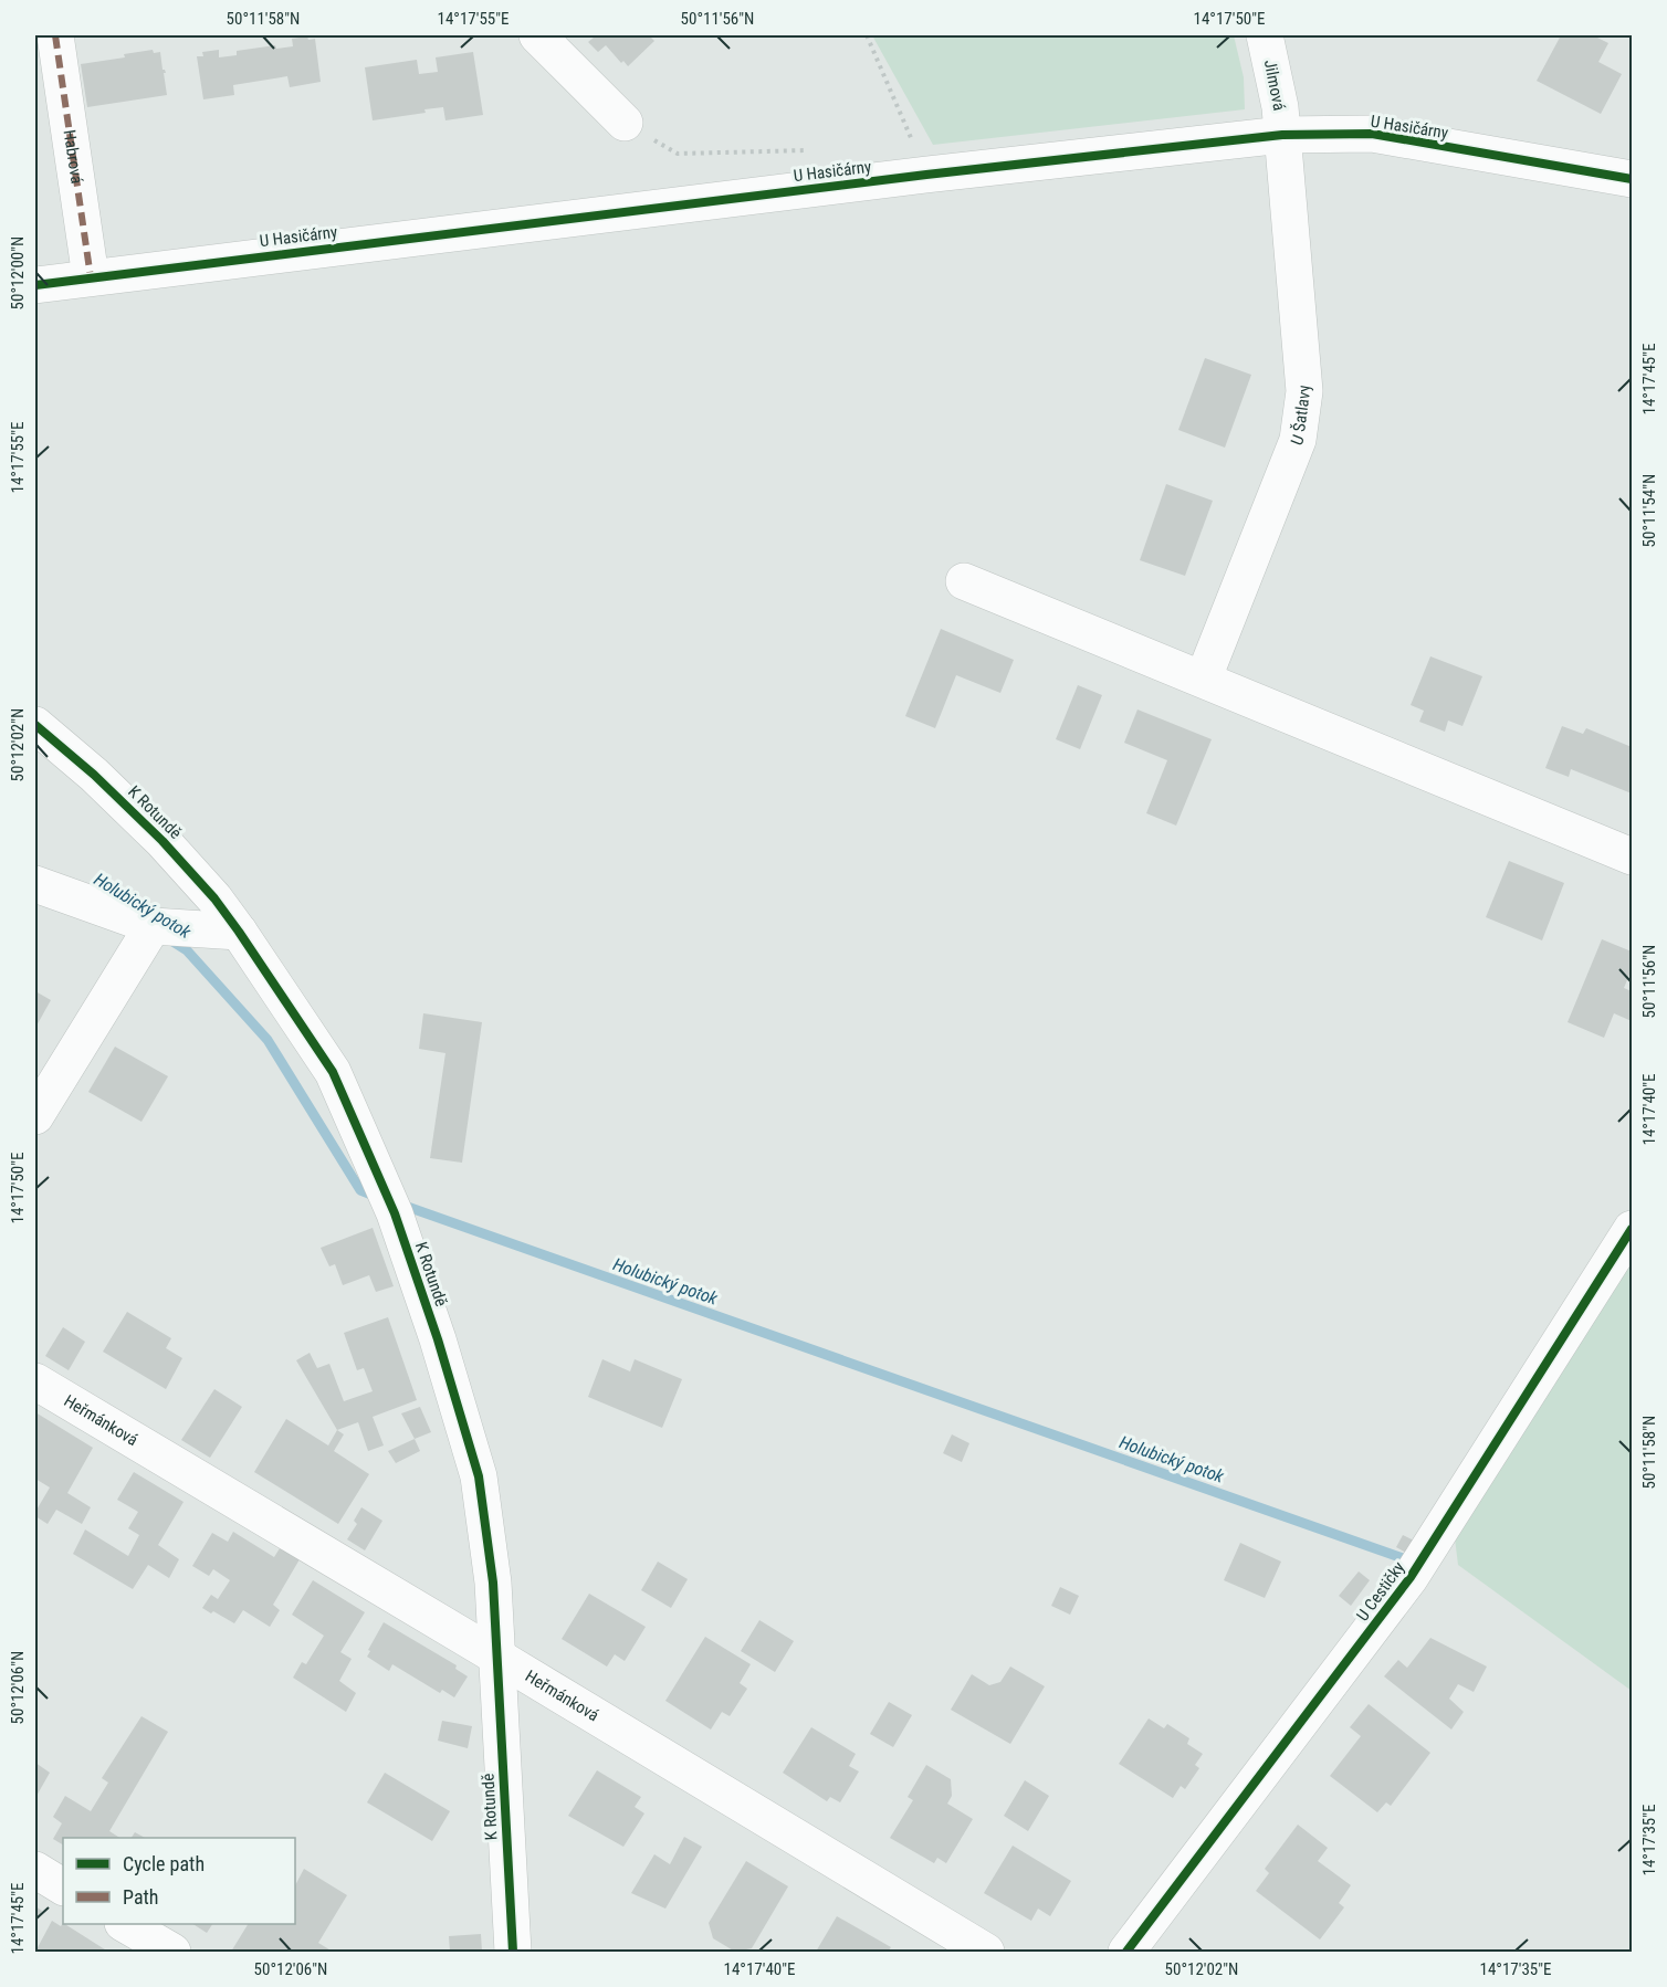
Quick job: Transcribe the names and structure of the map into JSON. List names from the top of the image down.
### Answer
{
  "streets": {
    "street": [
      "Jilmová",
      "U Hasičárny",
      "Habrová",
      "U Šatlavy",
      "K Rotundě",
      "Heřmánková",
      "U Cestičky"
    ]
  },
  "crossings": [
    ["Jilmová", "U Hasičárny"],
    ["Jilmová", "U Šatlavy"],
    ["U Hasičárny", "Habrová"],
    ["U Hasičárny", "U Šatlavy"],
    ["K Rotundě", "Heřmánková"]
  ],
  "water": ["Holubický potok"],
  "legend": ["Cycle path", "Path"],
  "coordinates": [
    "50°11'58\"N",
    "14°17'55\"E",
    "50°11'56\"N",
    "14°17'50\"E",
    "50°12'00\"N",
    "14°17'45\"E",
    "50°11'54\"N",
    "50°12'02\"N",
    "14°17'40\"E",
    "50°12'06\"N",
    "14°17'35\"E"
  ]
}
